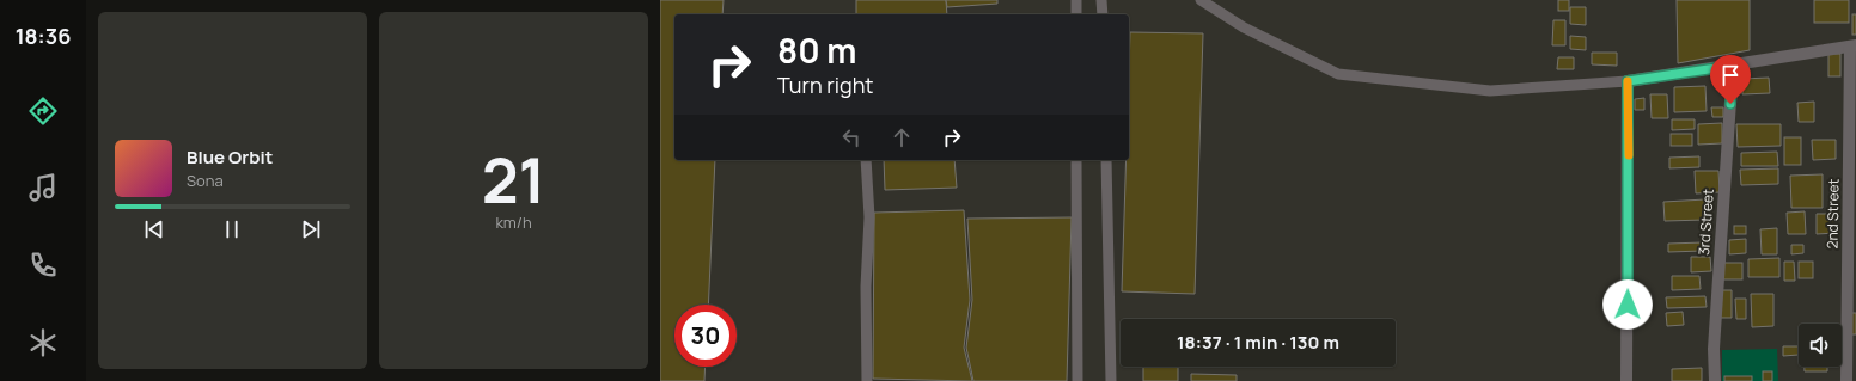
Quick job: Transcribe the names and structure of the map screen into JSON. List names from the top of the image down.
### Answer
{
  "streets": {
    "street": ["2nd Street", "3rd Street"]
  },
  "page": {
    "tabs": "18:36",
    "tile": ["21", "km/h"],
    "turn": ["80 m", "Turn right"],
    "song": ["Blue Orbit", "Sona"],
    "limit": "30",
    "trip": "18:37 · 1 min · 130 m"
  }
}
